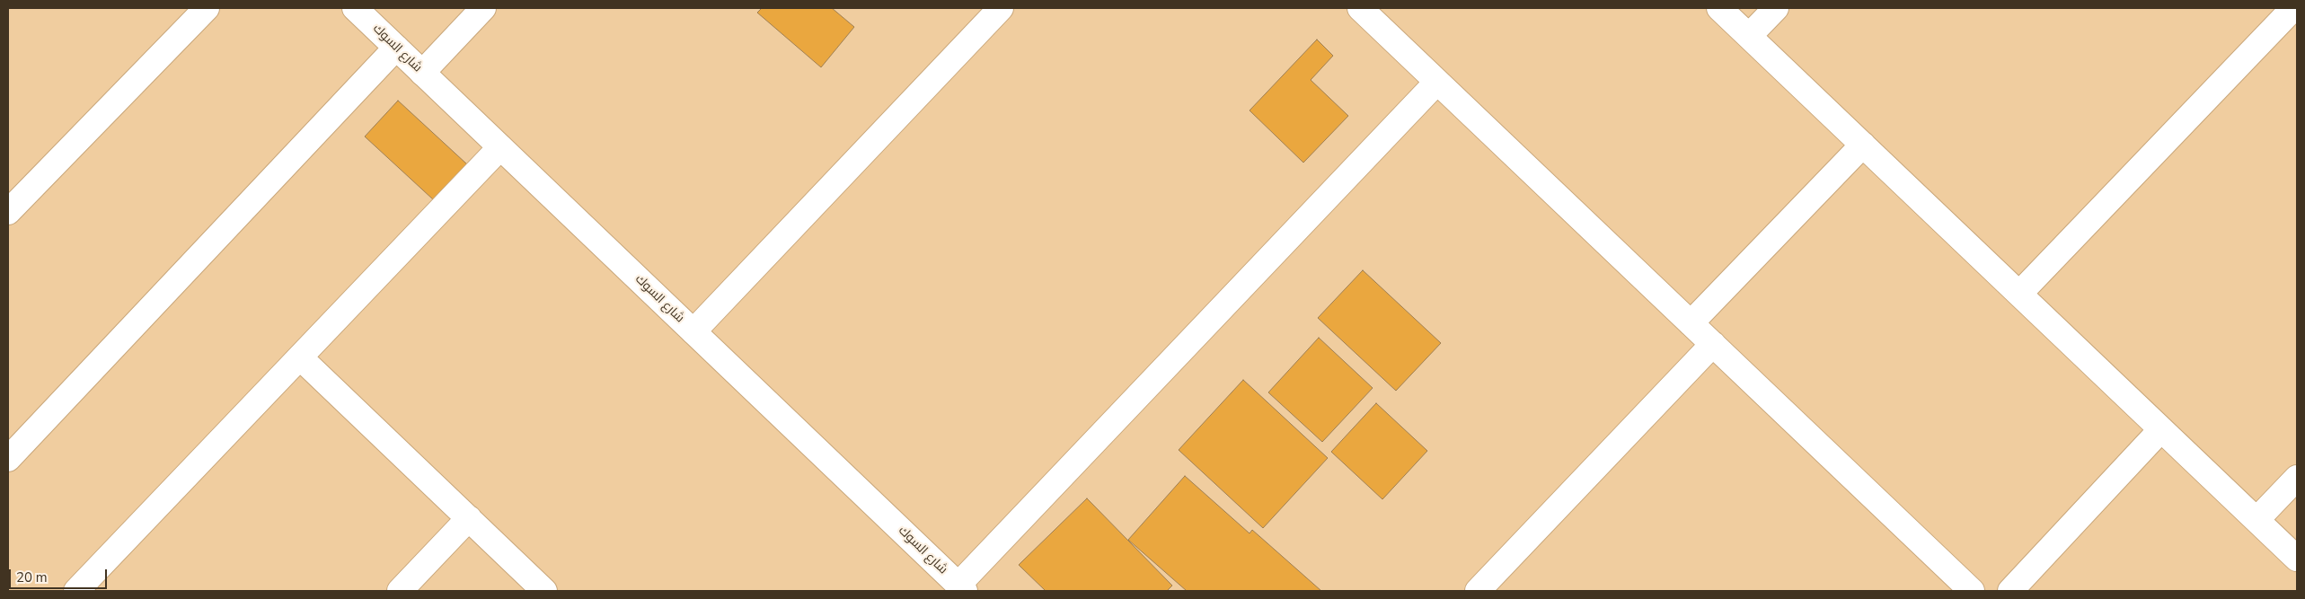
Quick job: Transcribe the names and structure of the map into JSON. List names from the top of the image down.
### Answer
{
  "streets": {
    "street": ["شارع السوك"]
  },
  "scale_bar": "20 m"
}
